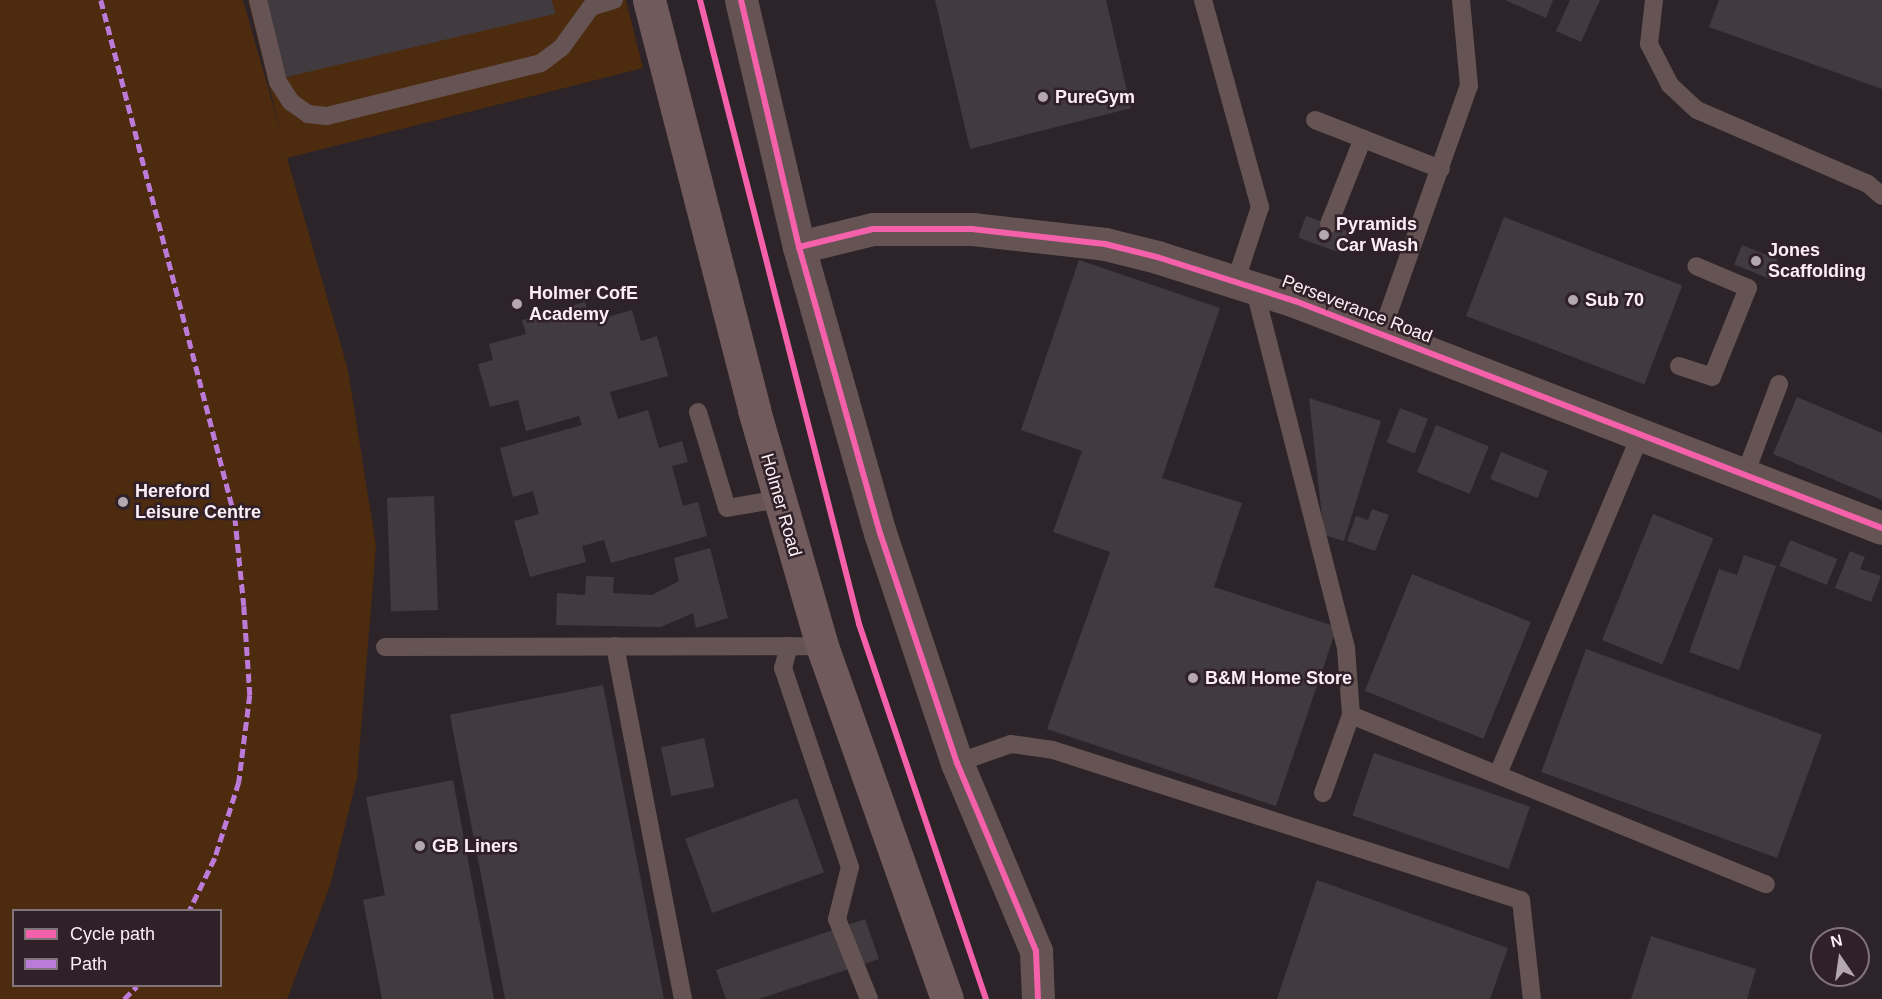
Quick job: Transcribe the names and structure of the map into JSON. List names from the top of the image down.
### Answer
{
  "streets": {
    "highway": ["Holmer Road"],
    "street": ["Perseverance Road"]
  },
  "places": [
    "PureGym",
    "Pyramids Car Wash",
    "Jones Scaffolding",
    "Sub 70",
    "Holmer CofE Academy",
    "Hereford Leisure Centre",
    "B&M Home Store",
    "GB Liners"
  ],
  "legend": ["Cycle path", "Path"],
  "north": "top"
}
